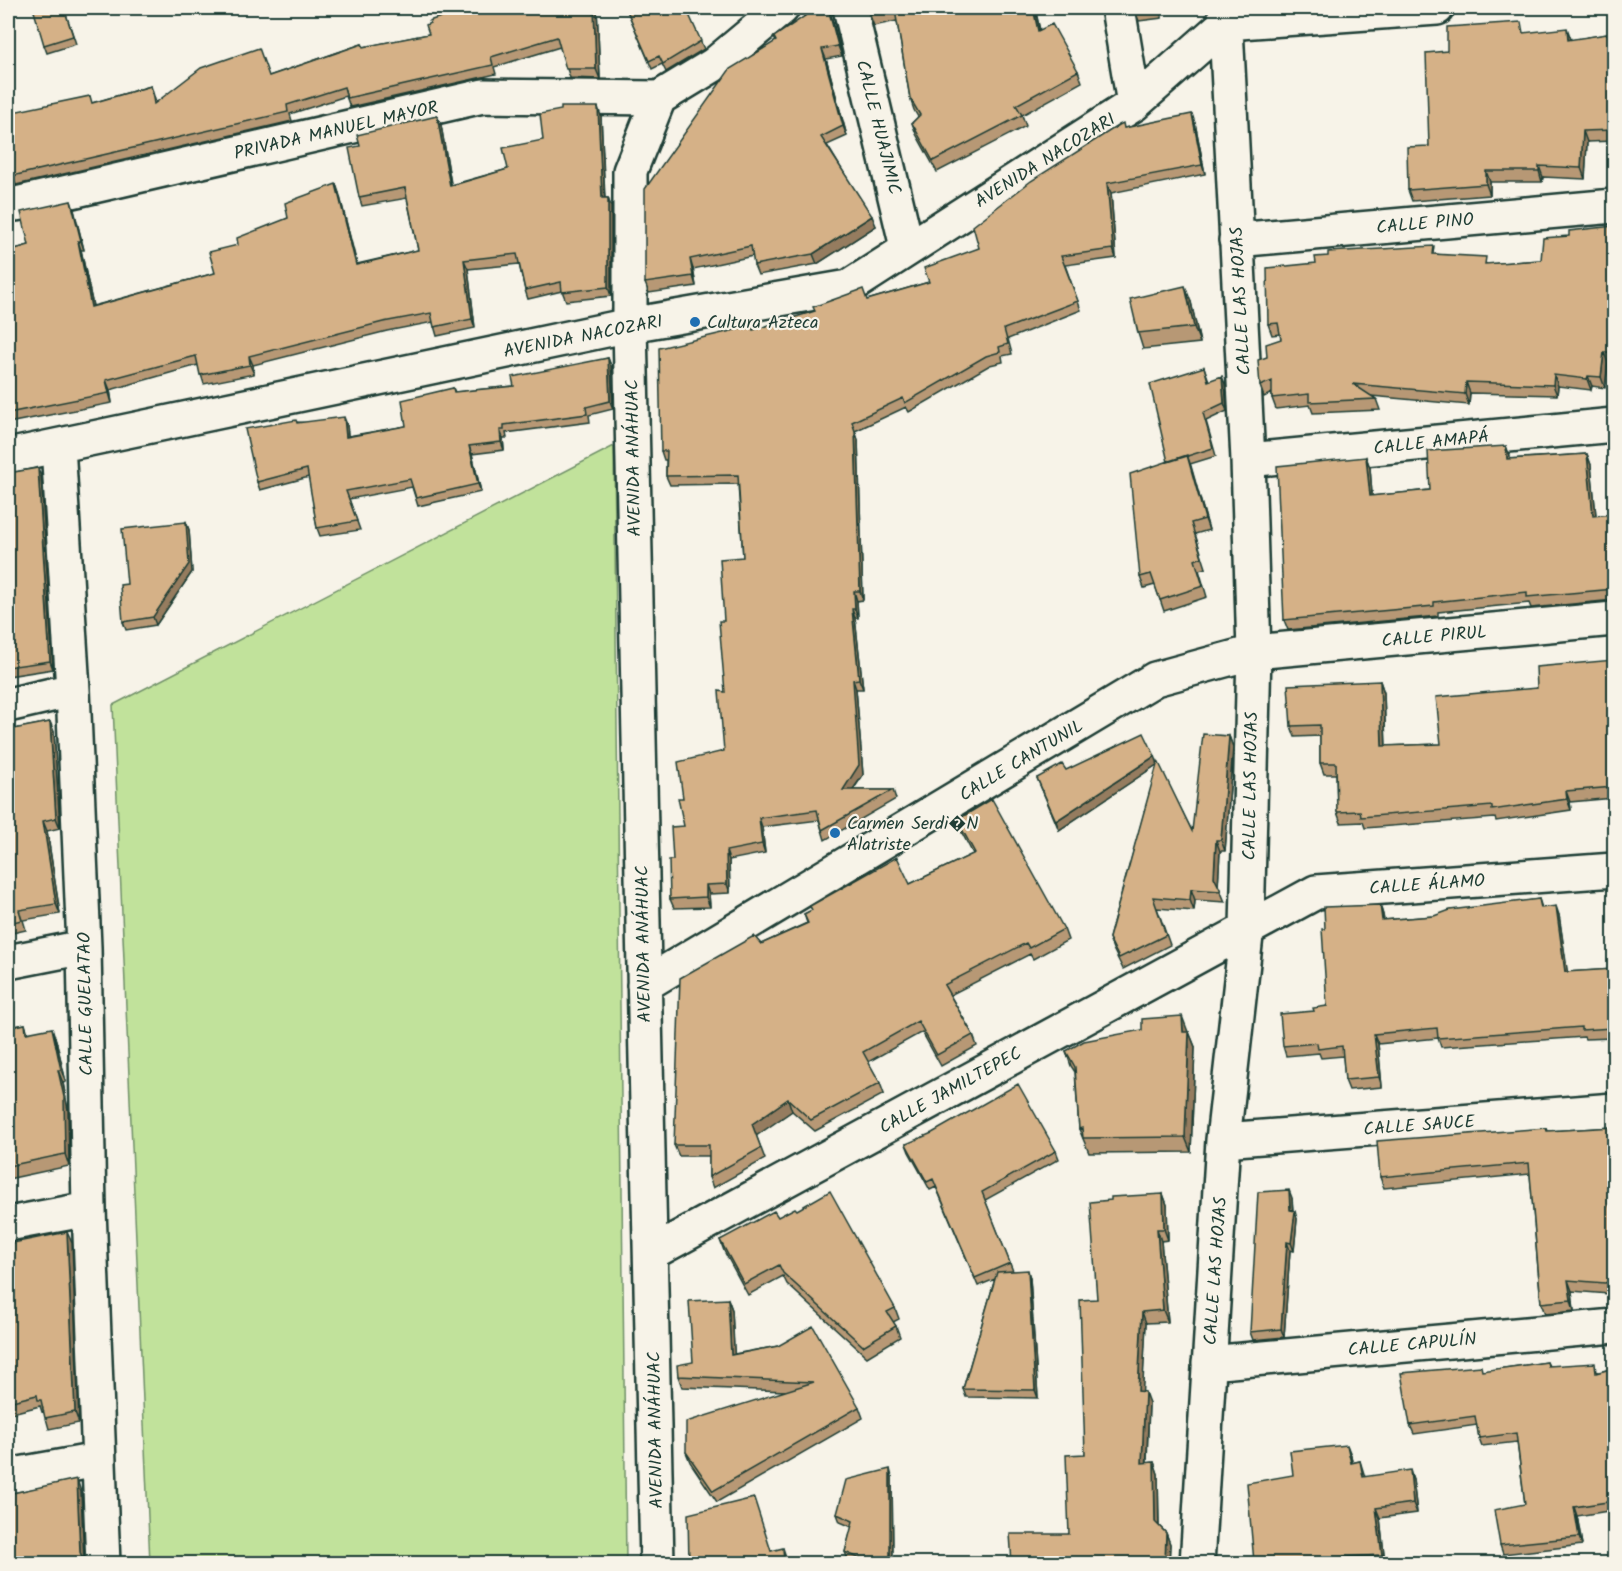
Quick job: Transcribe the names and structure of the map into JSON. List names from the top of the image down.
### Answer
{
  "streets": {
    "street": [
      "CALLE HUAJIMIC",
      "PRIVADA MANUEL MAYOR",
      "AVENIDA NACOZARI",
      "CALLE PINO",
      "CALLE LAS HOJAS",
      "CALLE AMAPÁ",
      "AVENIDA ANÁHUAC",
      "CALLE PIRUL",
      "CALLE CANTUNIL",
      "CALLE ÁLAMO",
      "CALLE GUELATAO",
      "CALLE JAMILTEPEC",
      "CALLE SAUCE",
      "CALLE CAPULÍN"
    ]
  },
  "crossings": [
    ["CALLE HUAJIMIC", "AVENIDA NACOZARI"],
    ["PRIVADA MANUEL MAYOR", "AVENIDA ANÁHUAC"],
    ["AVENIDA NACOZARI", "CALLE LAS HOJAS"],
    ["AVENIDA NACOZARI", "AVENIDA ANÁHUAC"],
    ["AVENIDA NACOZARI", "CALLE GUELATAO"],
    ["CALLE PINO", "CALLE LAS HOJAS"],
    ["CALLE LAS HOJAS", "CALLE AMAPÁ"],
    ["CALLE LAS HOJAS", "CALLE PIRUL"],
    ["CALLE LAS HOJAS", "CALLE CANTUNIL"],
    ["CALLE LAS HOJAS", "CALLE ÁLAMO"],
    ["CALLE LAS HOJAS", "CALLE JAMILTEPEC"],
    ["CALLE LAS HOJAS", "CALLE SAUCE"],
    ["CALLE LAS HOJAS", "CALLE CAPULÍN"],
    ["AVENIDA ANÁHUAC", "CALLE CANTUNIL"],
    ["AVENIDA ANÁHUAC", "CALLE JAMILTEPEC"],
    ["CALLE PIRUL", "CALLE CANTUNIL"],
    ["CALLE ÁLAMO", "CALLE JAMILTEPEC"]
  ],
  "places": ["Cultura Azteca", "Carmen Serdi�N Alatriste"]
}
